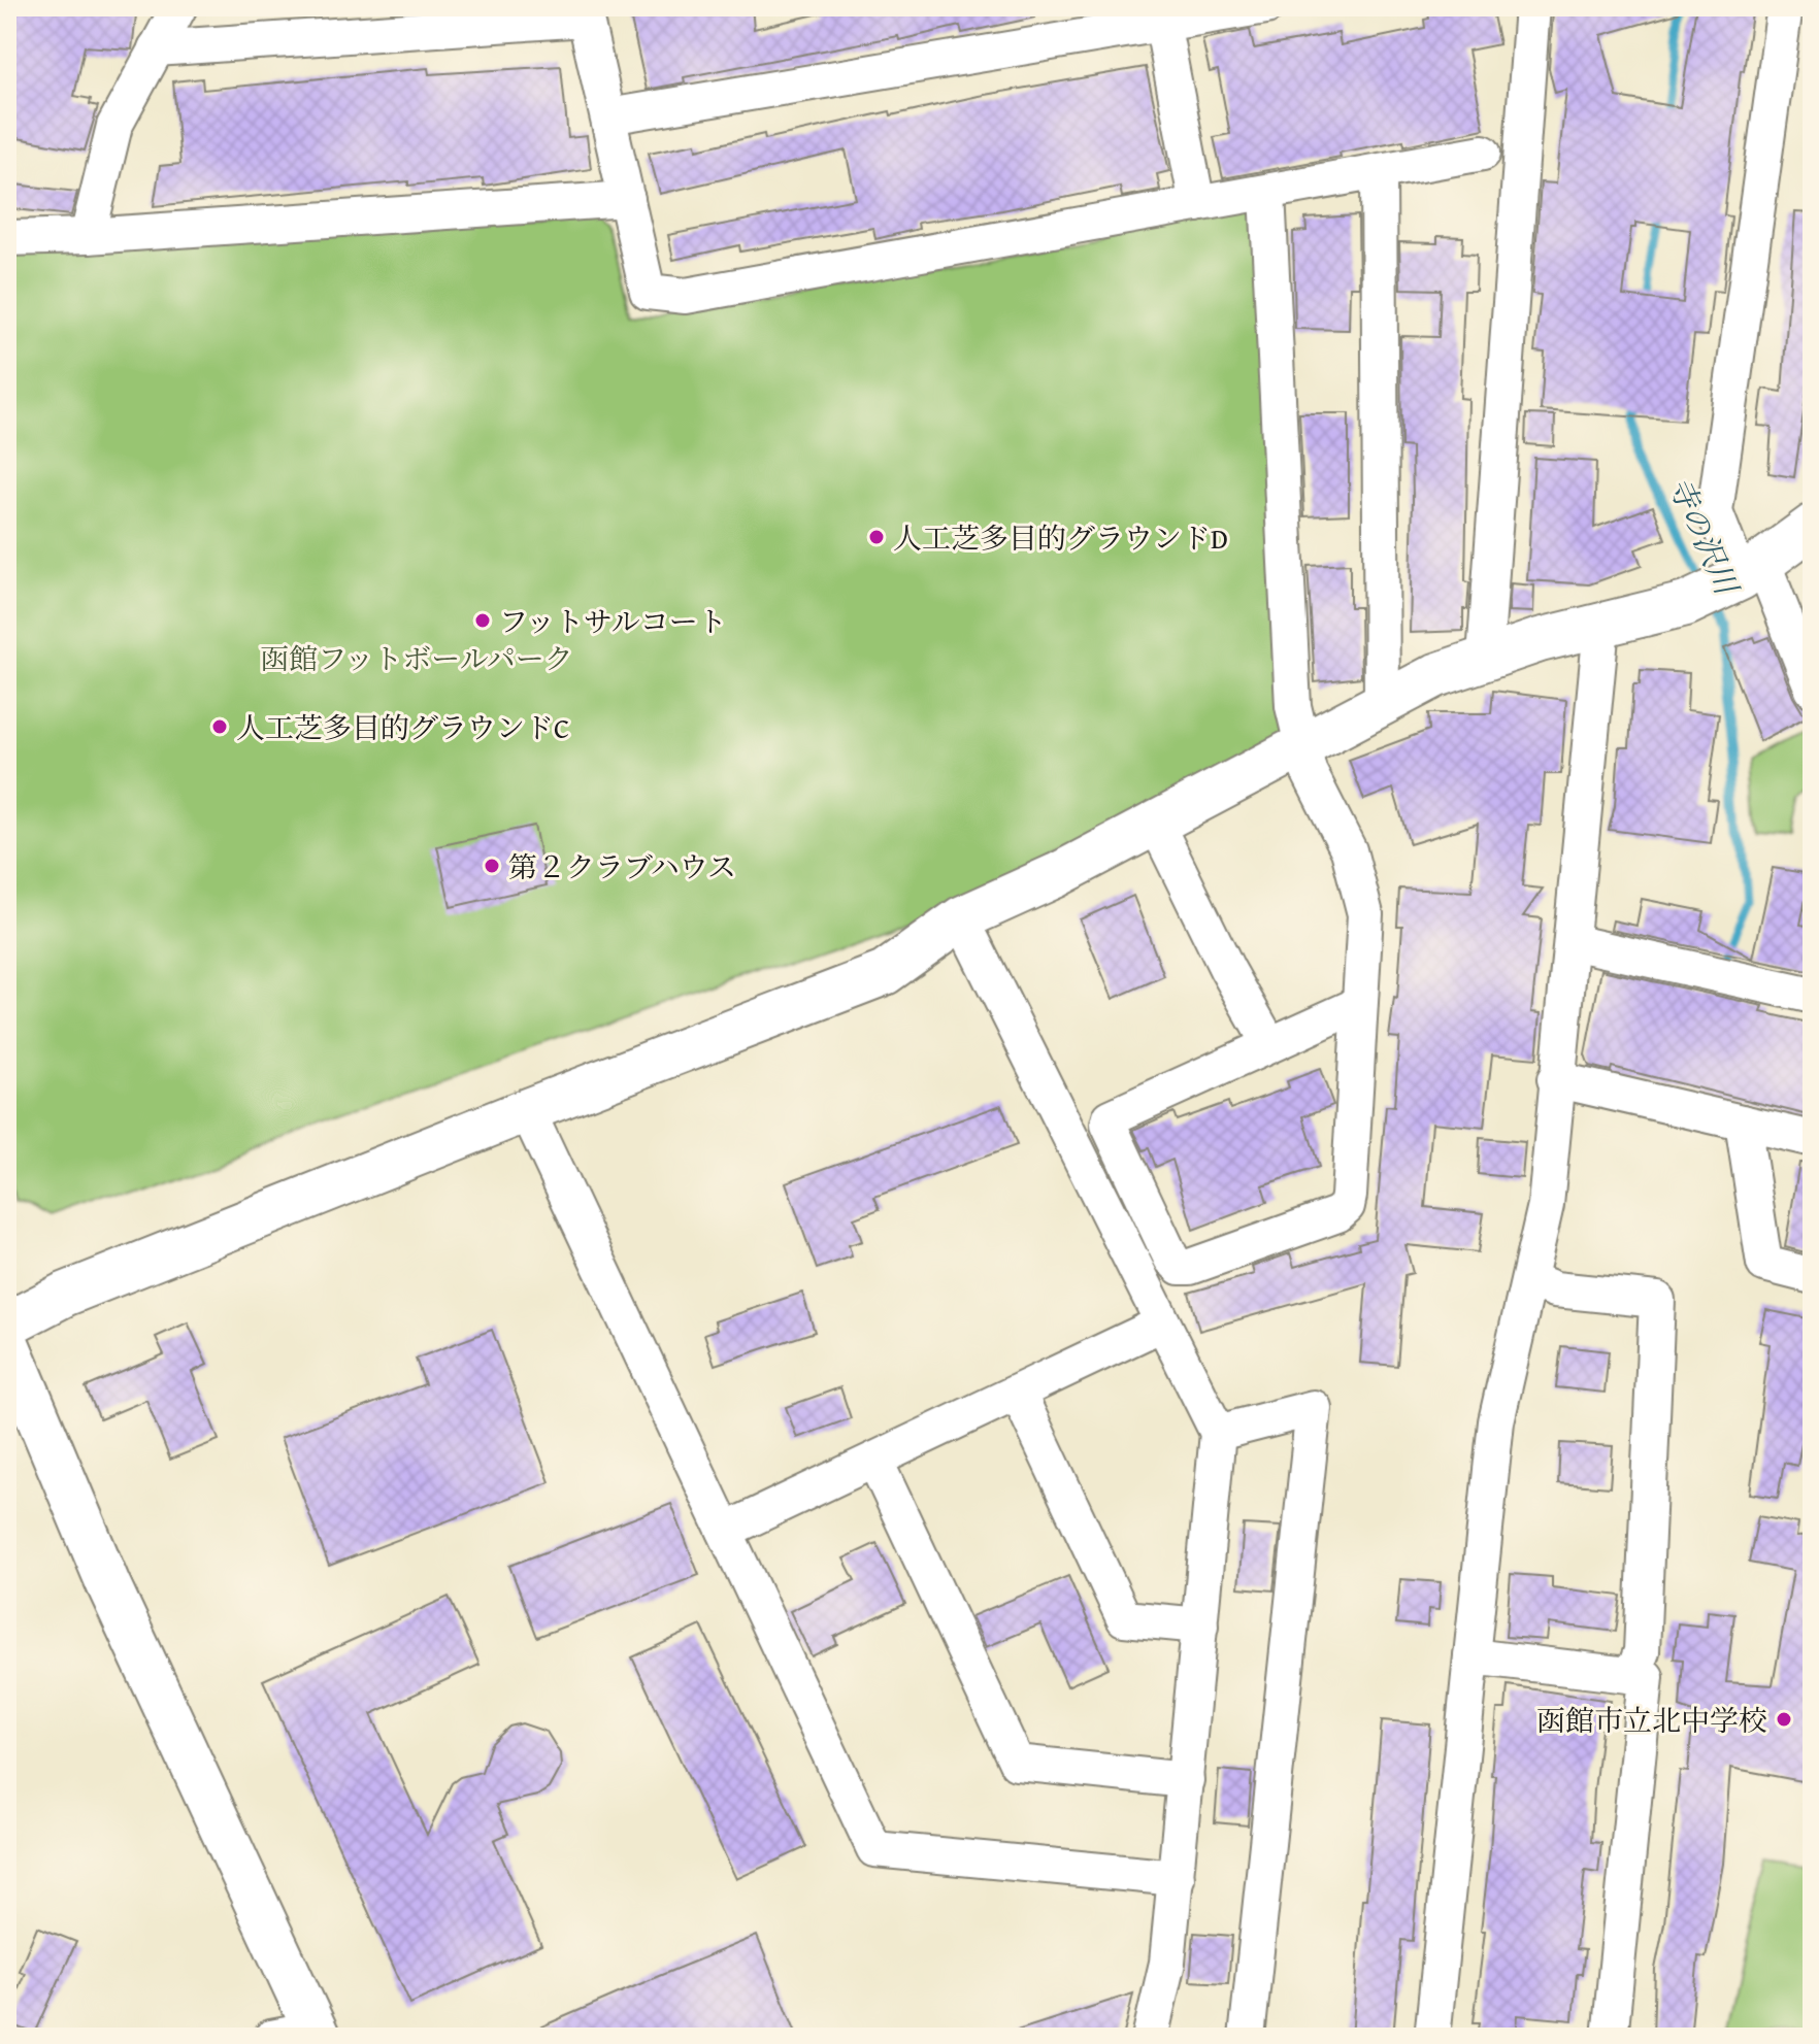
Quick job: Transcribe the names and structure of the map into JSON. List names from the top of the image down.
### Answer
{
  "water": ["寺の沢川"],
  "parks": ["函館フットボールパーク"],
  "places": [
    "人工芝多目的グラウンドD",
    "フットサルコート",
    "人工芝多目的グラウンドC",
    "第２クラブハウス",
    "函館市立北中学校"
  ]
}
